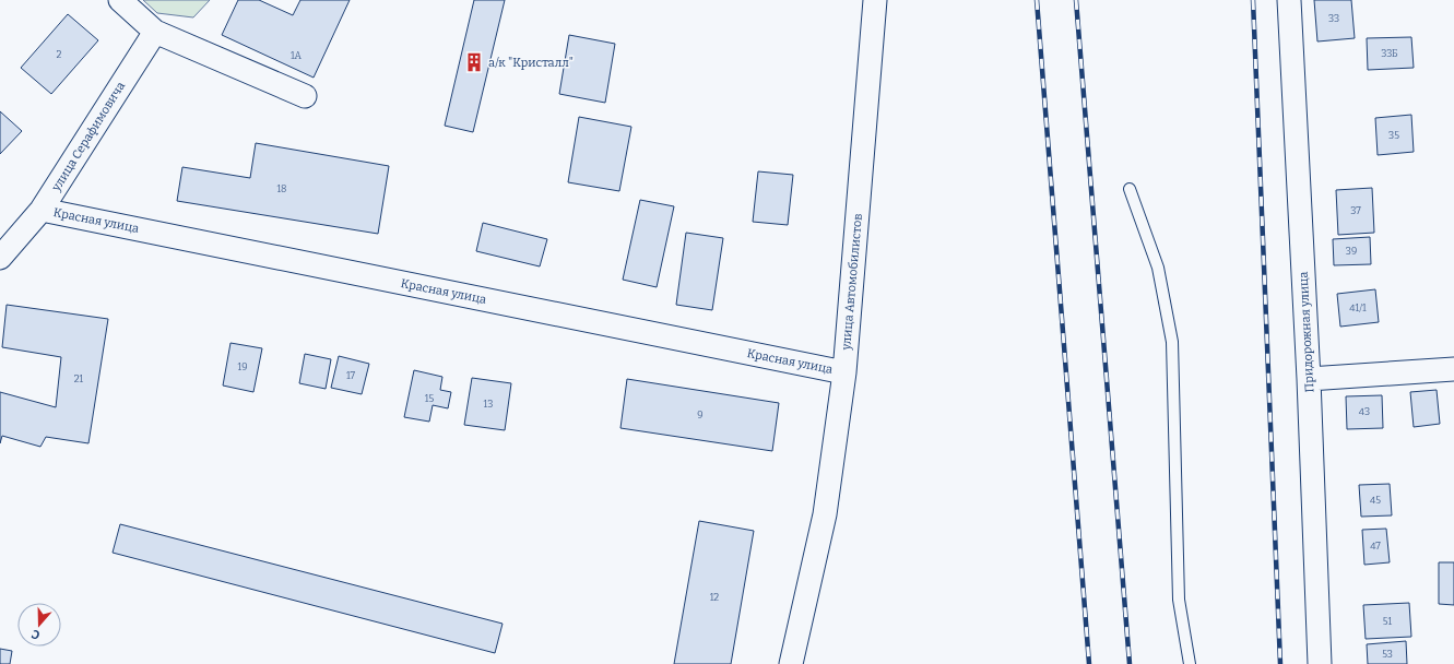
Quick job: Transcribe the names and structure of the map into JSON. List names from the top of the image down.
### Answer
{
  "streets": {
    "street": [
      "улица Серафимовича",
      "Красная улица",
      "улица Автомобилистов",
      "Придорожная улица"
    ]
  },
  "crossings": [
    ["улица Серафимовича", "Красная улица"],
    ["Красная улица", "улица Автомобилистов"]
  ],
  "places": {
    "building": ["а/к \"Кристалл\""]
  },
  "house_numbers": [
    "33",
    "33Б",
    "2",
    "1А",
    "35",
    "18",
    "37",
    "39",
    "41/1",
    "19",
    "17",
    "21",
    "15",
    "13",
    "43",
    "9",
    "45",
    "47",
    "12",
    "51",
    "53"
  ],
  "north": "bottom"
}
